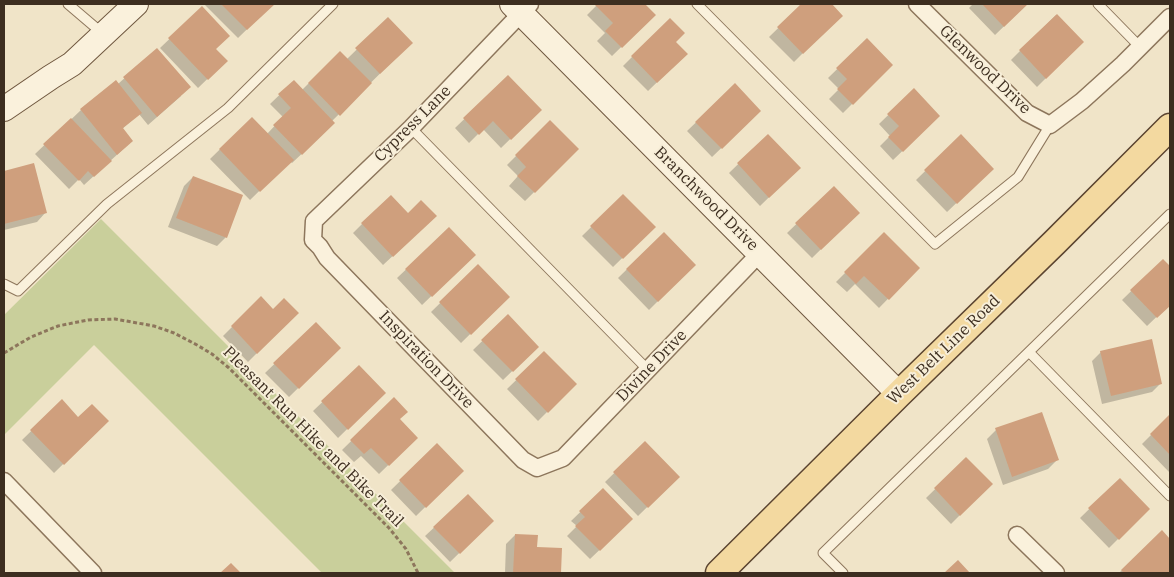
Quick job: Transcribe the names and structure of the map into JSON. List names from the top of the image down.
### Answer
{
  "streets": {
    "main road": ["West Belt Line Road"],
    "street": [
      "Glenwood Drive",
      "Cypress Lane",
      "Branchwood Drive",
      "Inspiration Drive",
      "Divine Drive"
    ],
    "path": ["Pleasant Run Hike and Bike Trail"]
  },
  "crossings": [
    ["Cypress Lane", "Branchwood Drive"],
    ["Cypress Lane", "Inspiration Drive"],
    ["Branchwood Drive", "West Belt Line Road"],
    ["Branchwood Drive", "Divine Drive"],
    ["Inspiration Drive", "Divine Drive"]
  ]
}
